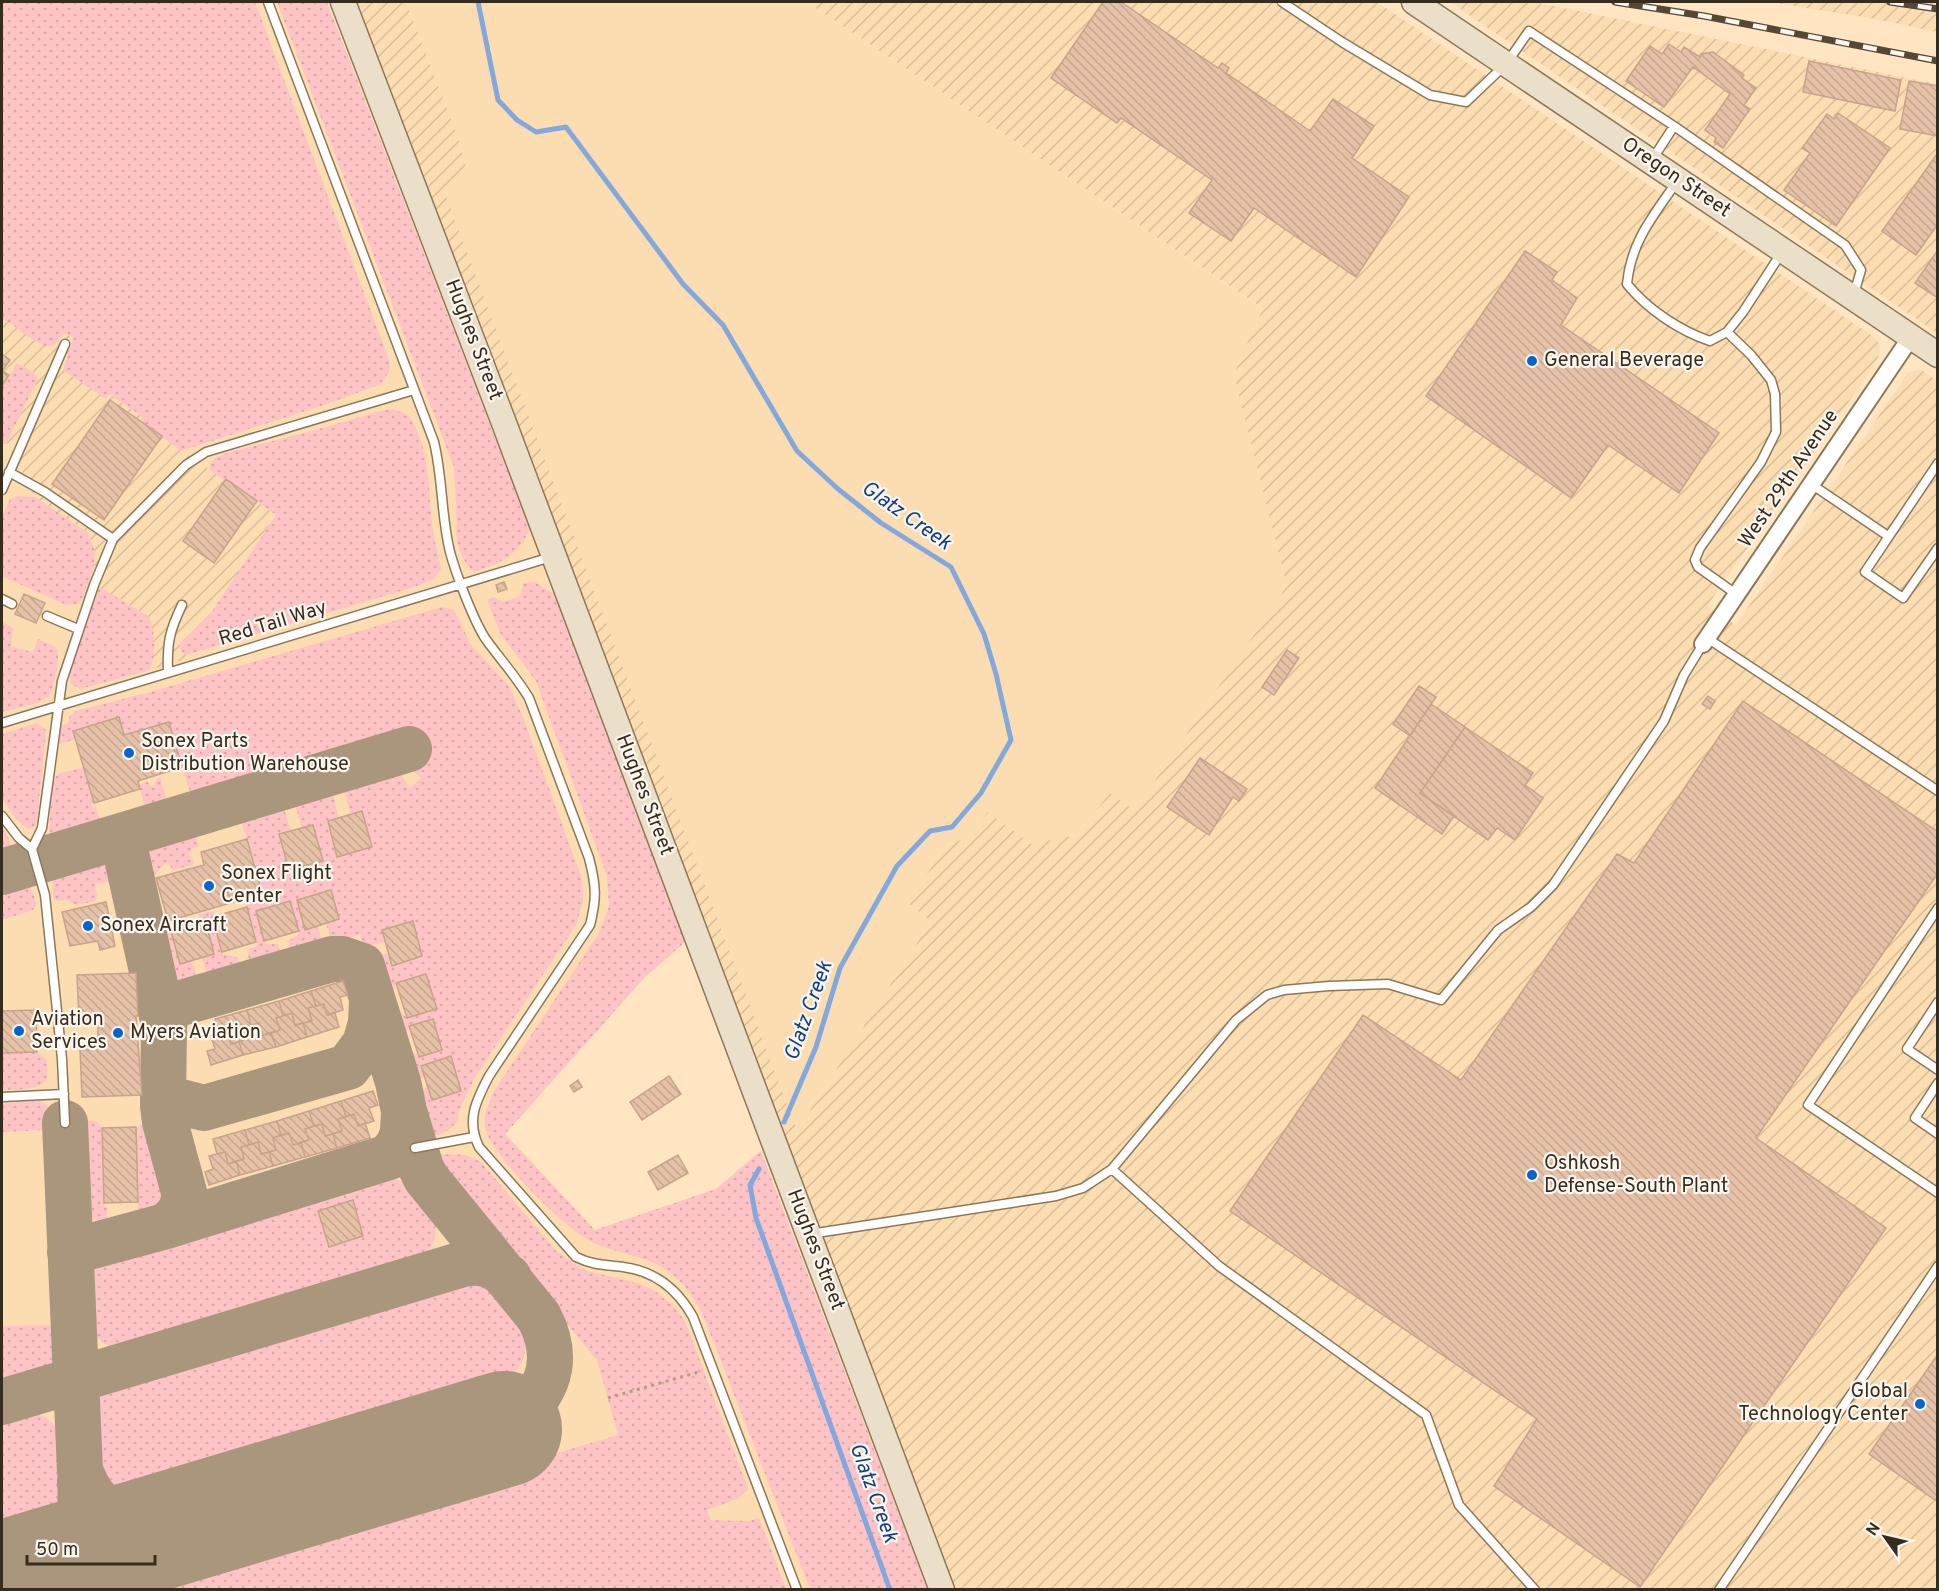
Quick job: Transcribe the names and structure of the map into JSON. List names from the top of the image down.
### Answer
{
  "streets": {
    "street": ["Oregon Street", "Hughes Street", "West 29th Avenue"],
    "lane": ["Red Tail Way"]
  },
  "crossings": [
    ["Oregon Street", "West 29th Avenue"],
    ["Hughes Street", "Red Tail Way"]
  ],
  "water": ["Glatz Creek"],
  "places": [
    "General Beverage",
    "Sonex Parts Distribution Warehouse",
    "Sonex Flight Center",
    "Sonex Aircraft",
    "Aviation Services",
    "Myers Aviation",
    "Oshkosh Defense-South Plant",
    "Global Technology Center"
  ],
  "scale_bar": "50 m",
  "north": "top left"
}
